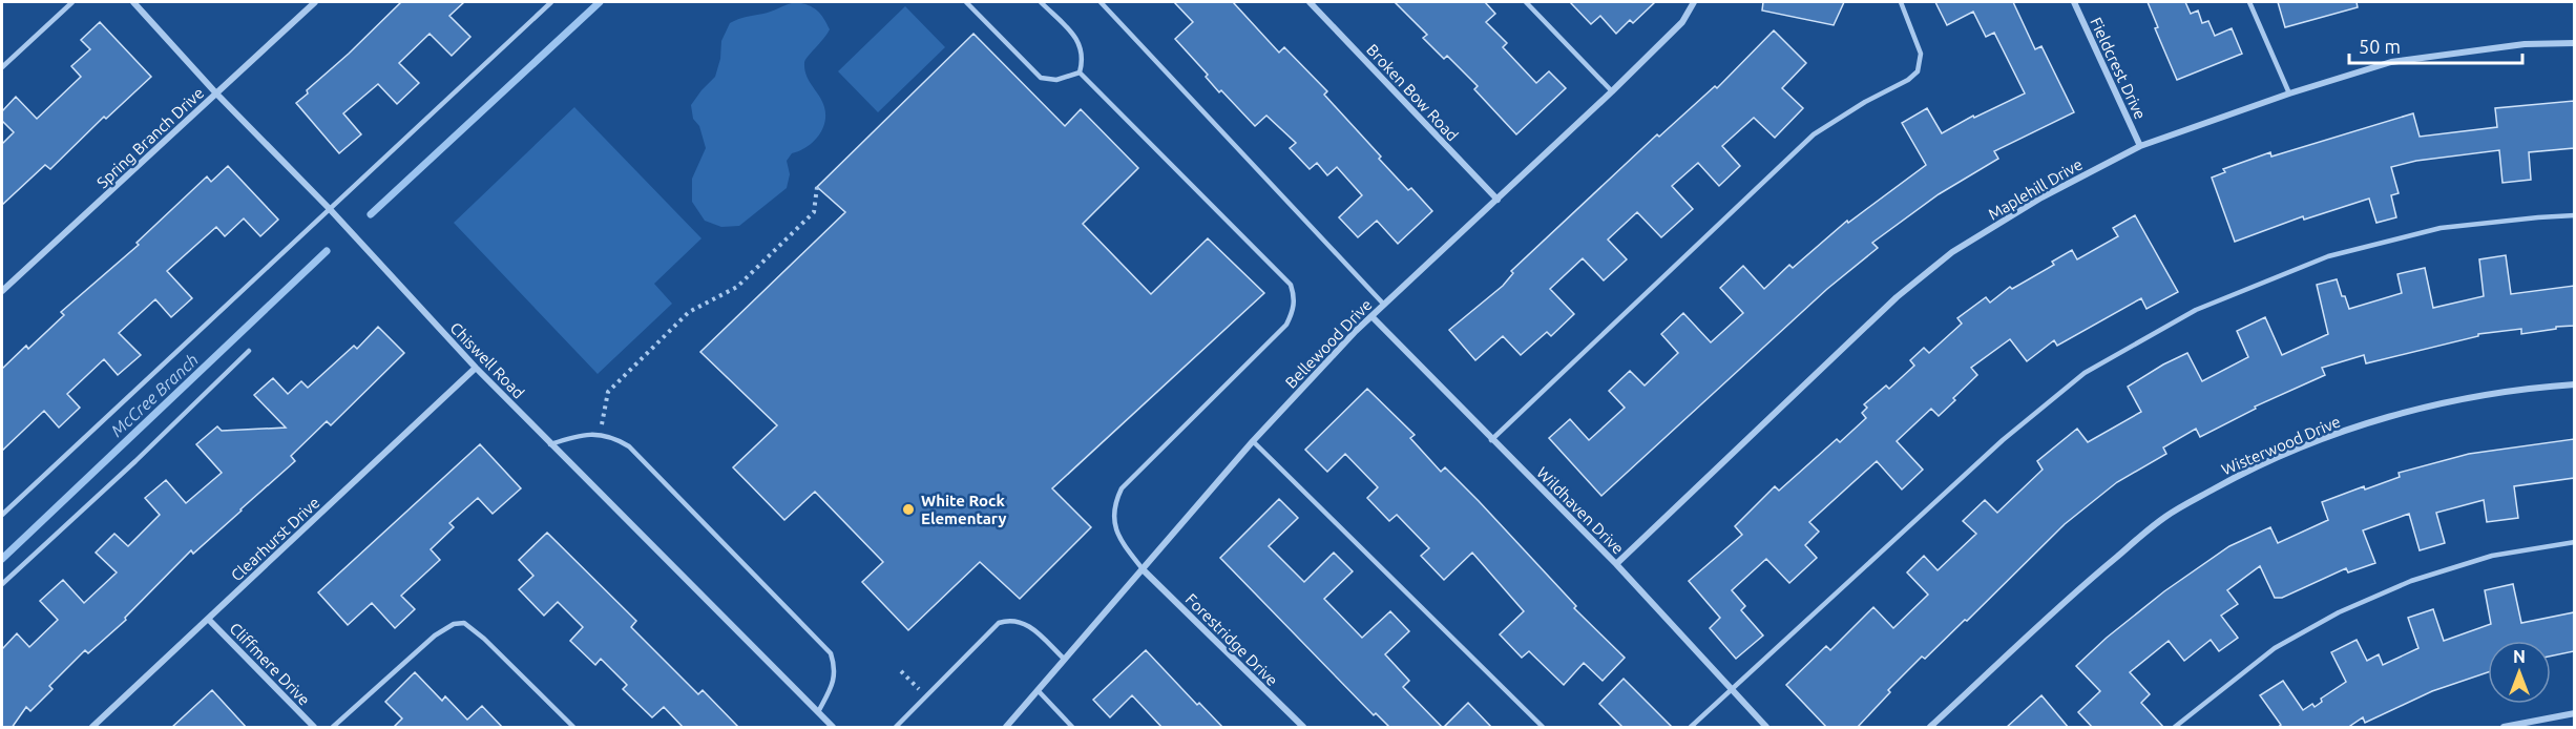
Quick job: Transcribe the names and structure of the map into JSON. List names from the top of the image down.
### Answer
{
  "streets": {
    "street": [
      "Fieldcrest Drive",
      "Broken Bow Road",
      "Spring Branch Drive",
      "Maplehill Drive",
      "Bellewood Drive",
      "Chiswell Road",
      "Wisterwood Drive",
      "Wildhaven Drive",
      "Clearhurst Drive",
      "Forestridge Drive",
      "Cliffmere Drive"
    ]
  },
  "crossings": [
    ["Fieldcrest Drive", "Maplehill Drive"],
    ["Broken Bow Road", "Bellewood Drive"],
    ["Spring Branch Drive", "Chiswell Road"],
    ["Maplehill Drive", "Wildhaven Drive"],
    ["Bellewood Drive", "Wildhaven Drive"],
    ["Bellewood Drive", "Forestridge Drive"],
    ["Chiswell Road", "Clearhurst Drive"],
    ["Clearhurst Drive", "Cliffmere Drive"]
  ],
  "water": ["McCree Branch"],
  "places": ["White Rock Elementary"],
  "scale_bar": "50 m",
  "north": "top"
}
